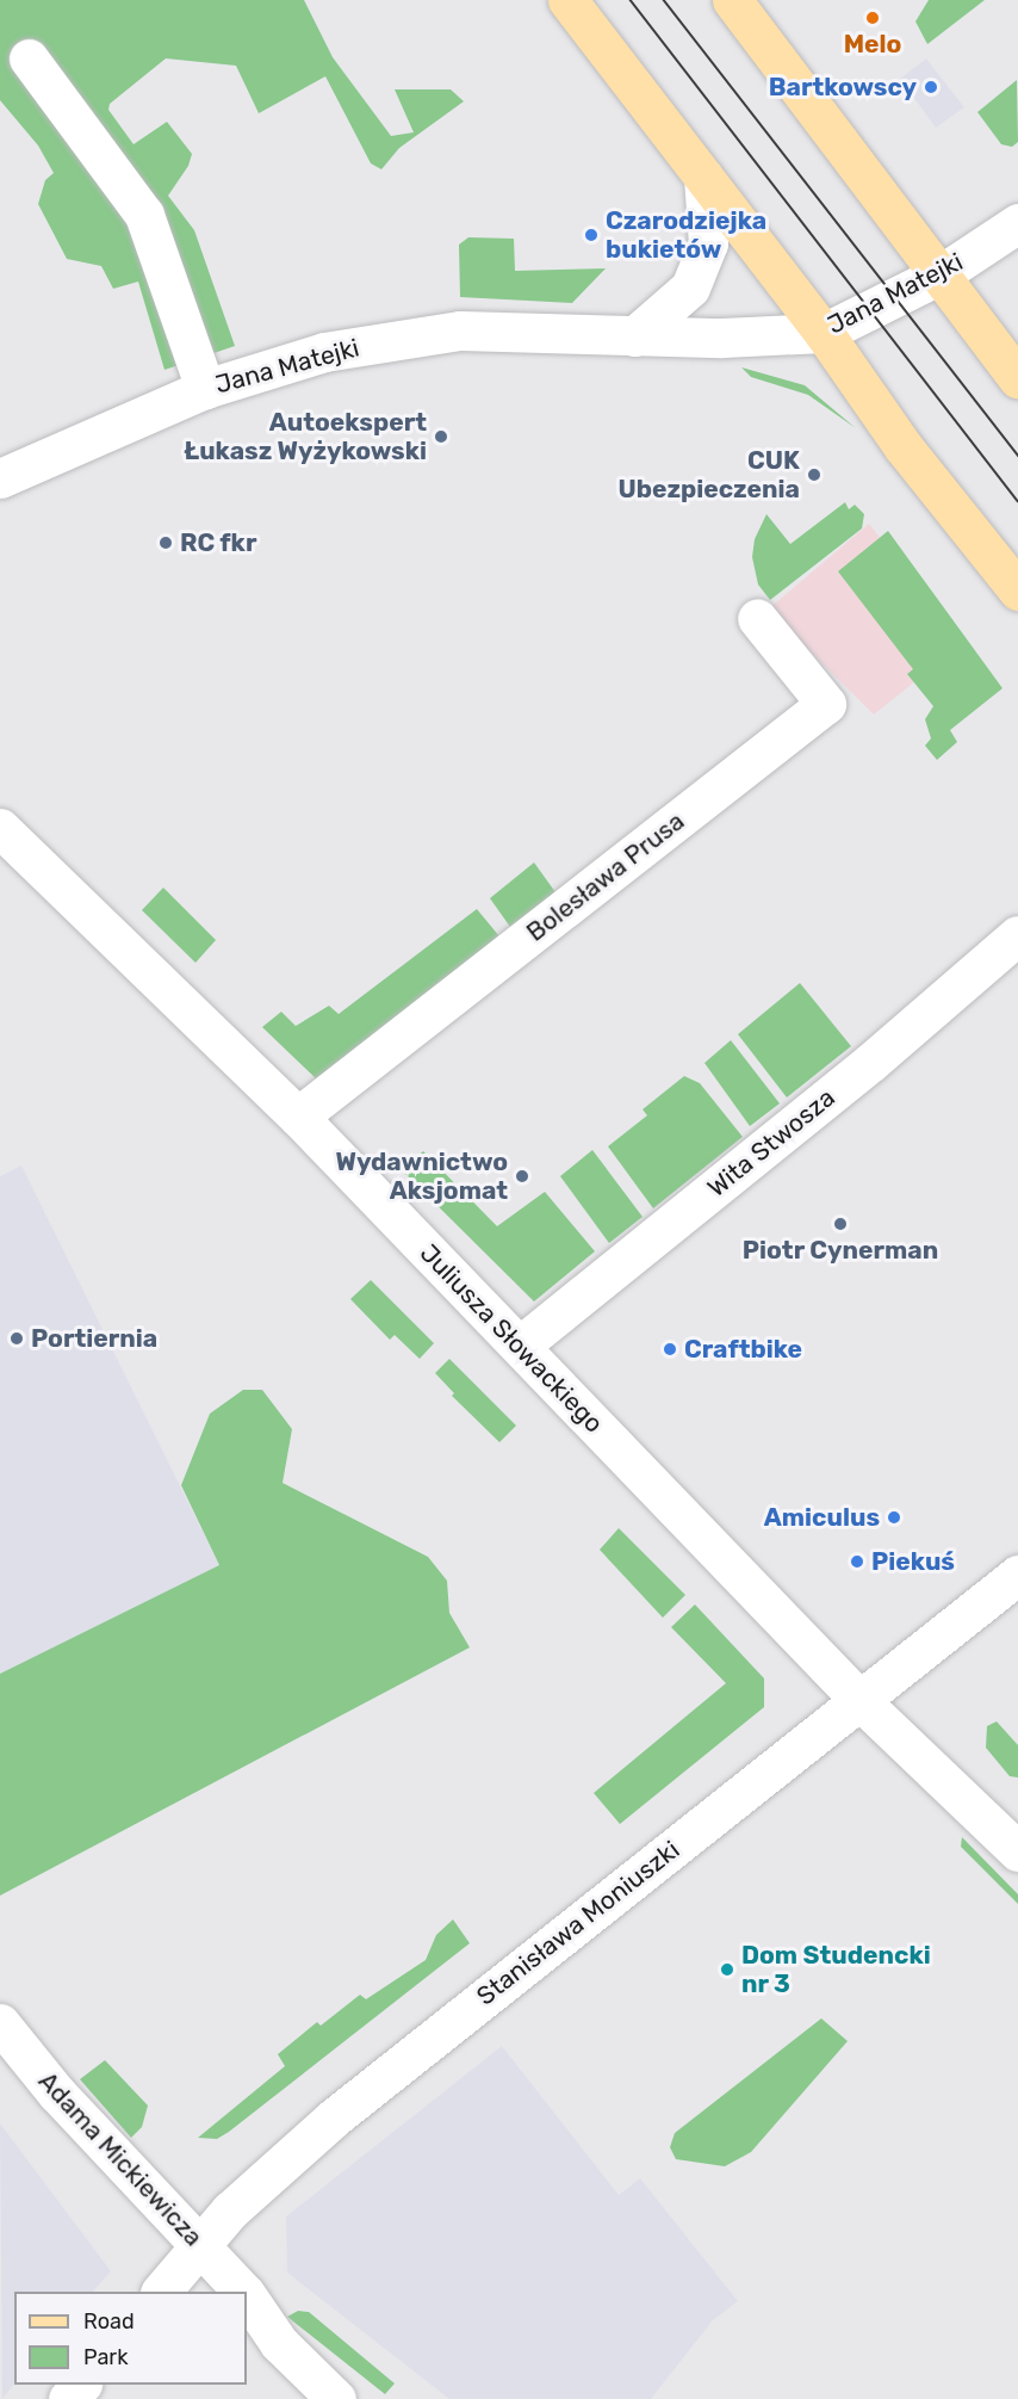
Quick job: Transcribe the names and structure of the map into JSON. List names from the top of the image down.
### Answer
{
  "streets": {
    "street": [
      "Jana Matejki",
      "Bolesława Prusa",
      "Wita Stwosza",
      "Juliusza Słowackiego",
      "Stanisława Moniuszki",
      "Adama Mickiewicza"
    ]
  },
  "crossings": [
    ["Bolesława Prusa", "Juliusza Słowackiego"],
    ["Wita Stwosza", "Juliusza Słowackiego"],
    ["Juliusza Słowackiego", "Stanisława Moniuszki"],
    ["Stanisława Moniuszki", "Adama Mickiewicza"]
  ],
  "places": [
    "Melo",
    "Bartkowscy",
    "Czarodziejka bukietów",
    "Autoekspert Łukasz Wyżykowski",
    "CUK Ubezpieczenia",
    "RC fkr",
    "Wydawnictwo Aksjomat",
    "Piotr Cynerman",
    "Portiernia",
    "Craftbike",
    "Amiculus",
    "Piekuś",
    "Dom Studencki nr 3"
  ],
  "legend": ["Road", "Park"]
}
